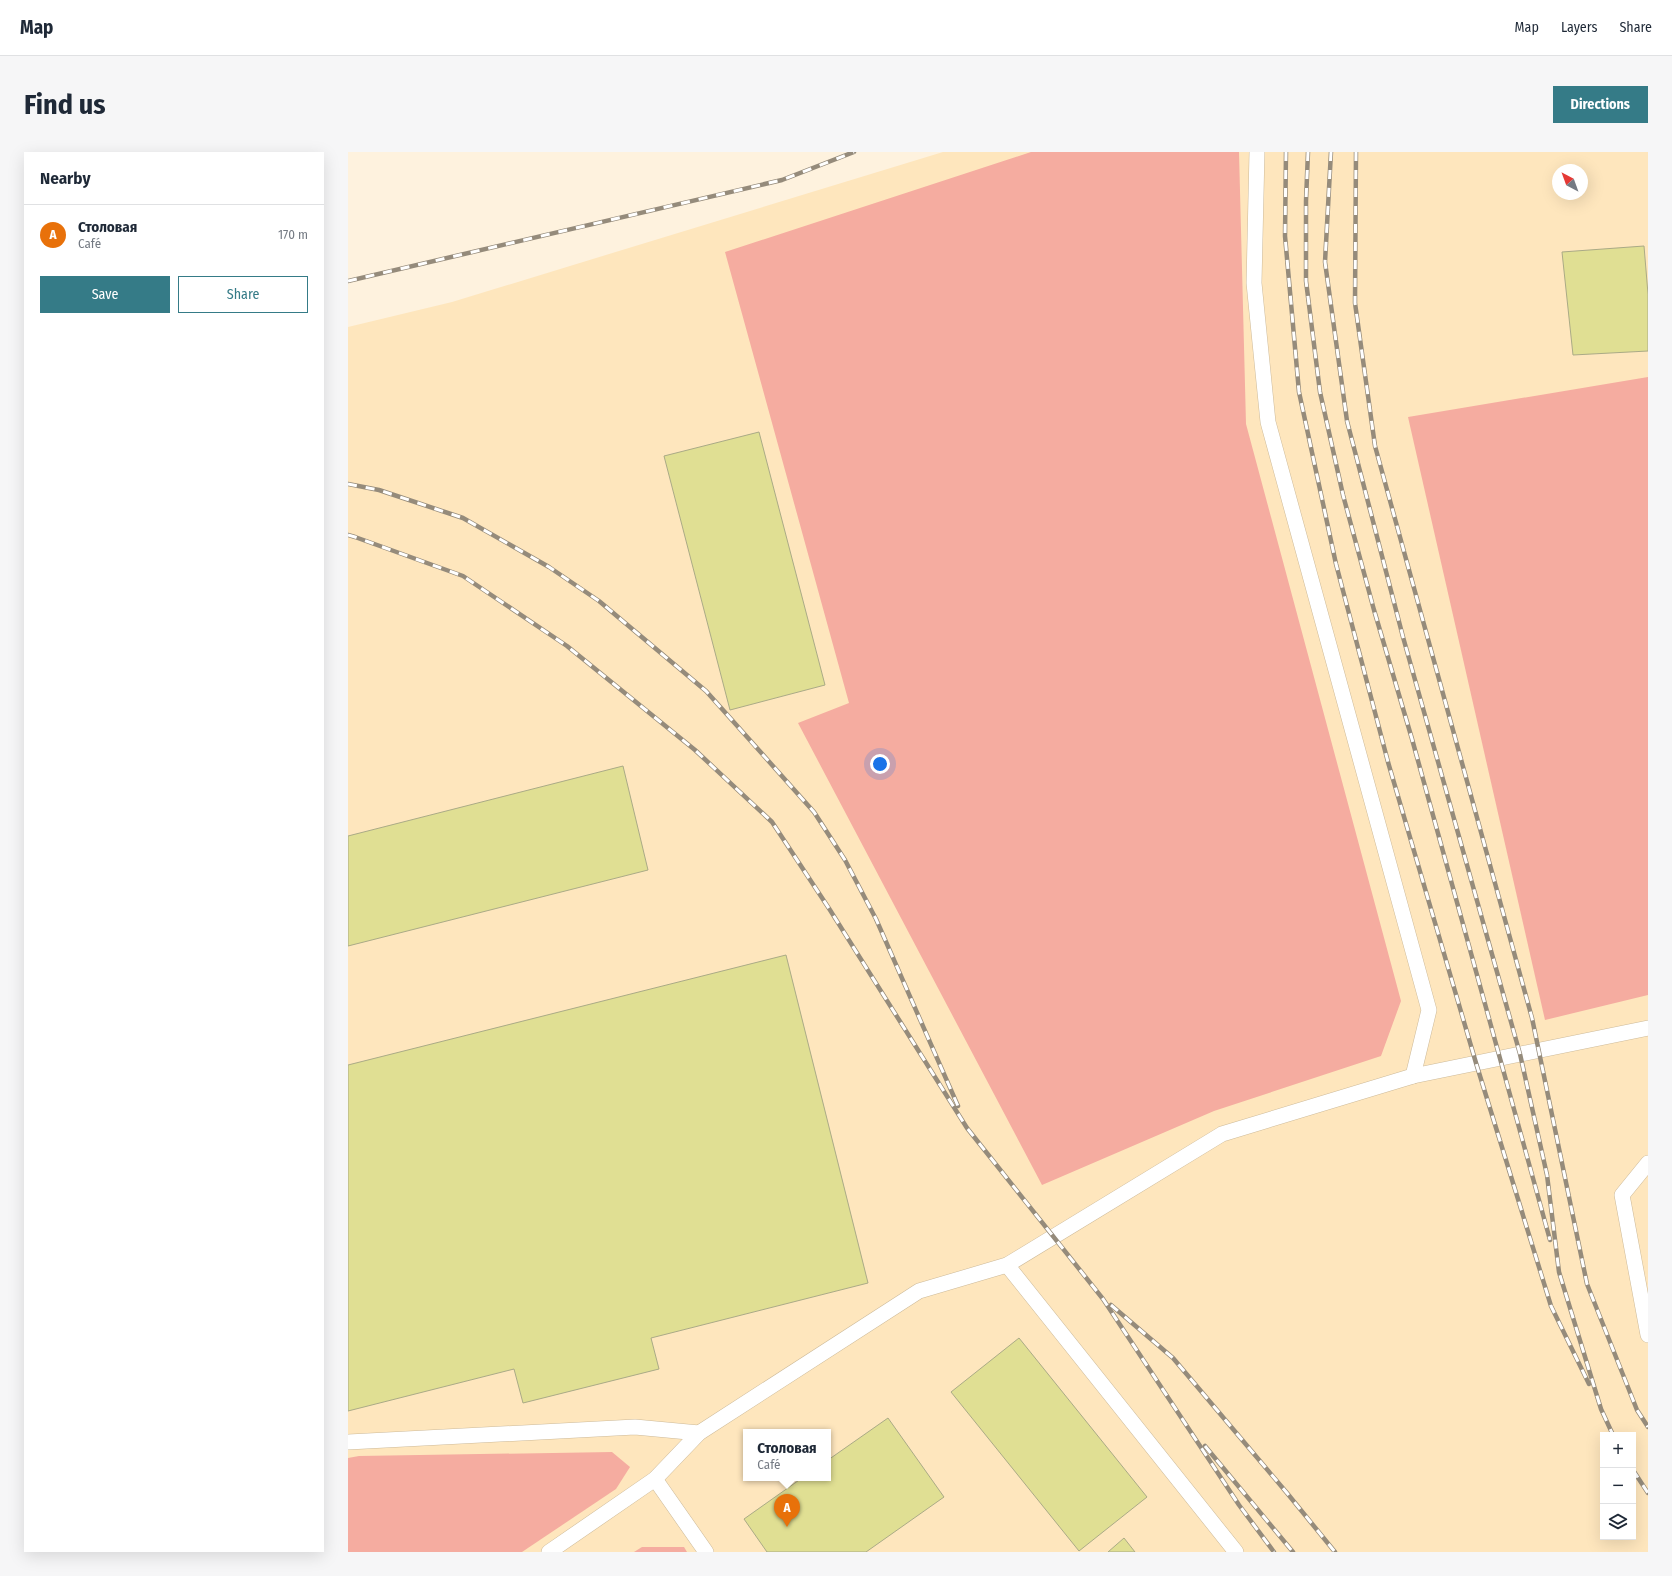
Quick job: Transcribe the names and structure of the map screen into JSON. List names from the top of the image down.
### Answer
{
  "north": "top left",
  "page": {
    "header": "Map",
    "nav": ["Map", "Layers", "Share"],
    "buttons": [
      "Directions",
      ["Save", "Share"]
    ],
    "title": "Find us",
    "heading": "Nearby",
    "list": [
      {
        "mark": "A",
        "name": "Столовая",
        "note": "Café",
        "value": "170 m"
      }
    ],
    "popup": ["Столовая", "Café"],
    "map_buttons": ["+", "−"],
    "pins": "A"
  }
}
